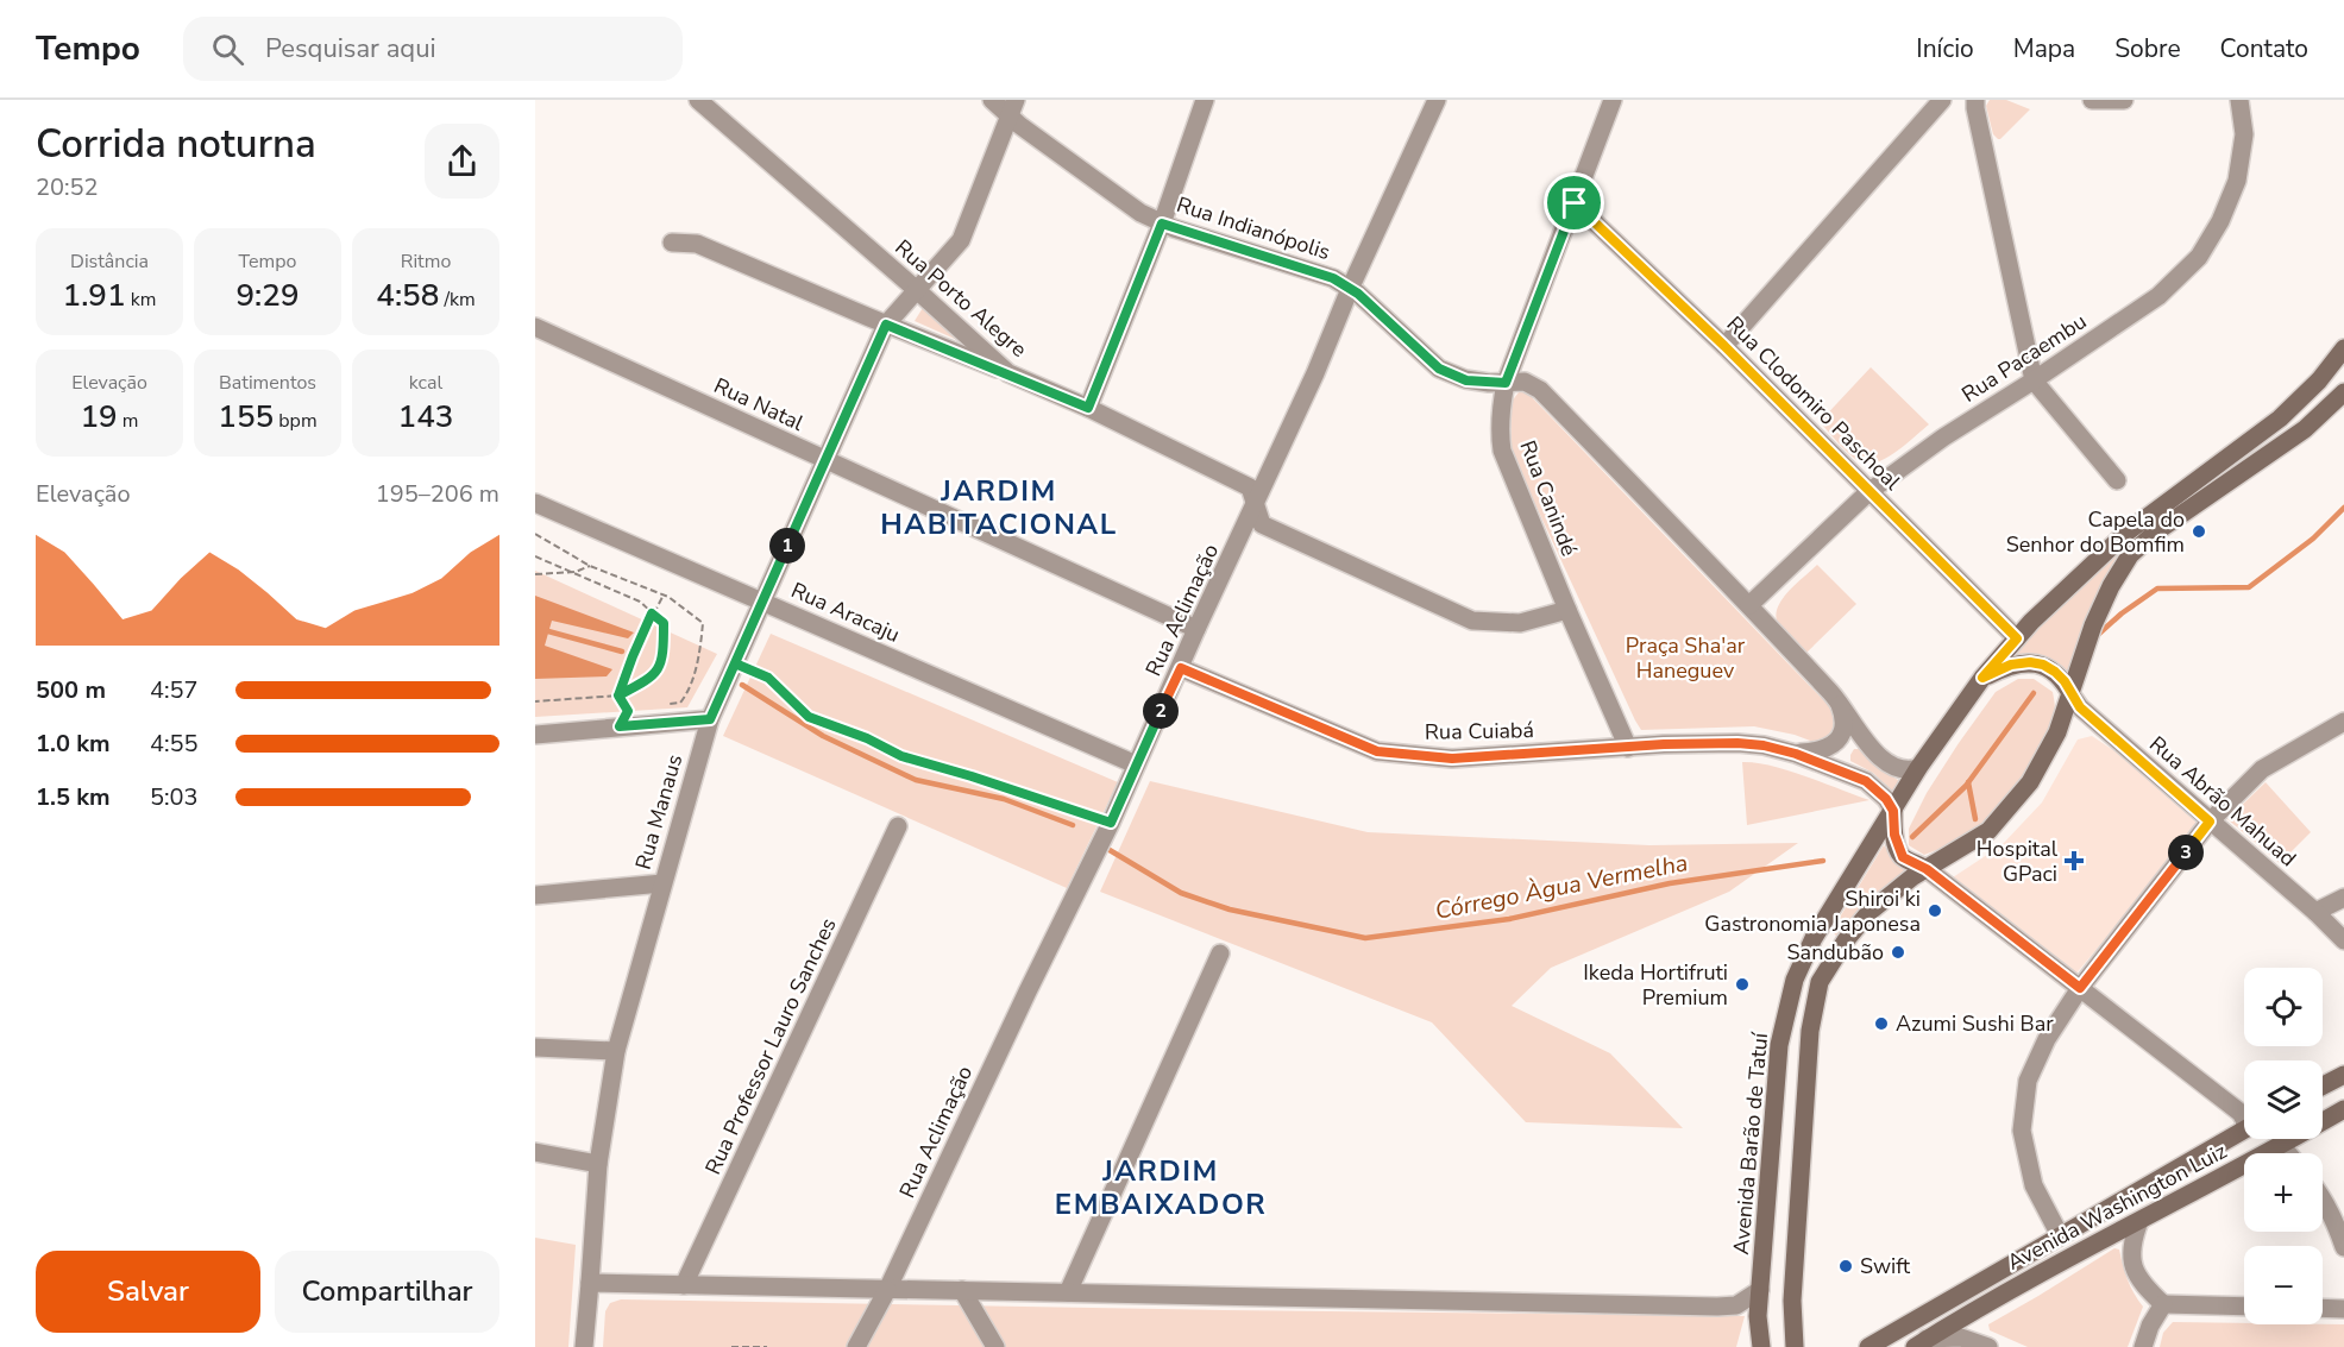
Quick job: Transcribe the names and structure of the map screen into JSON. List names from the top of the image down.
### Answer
{
  "streets": {
    "main road": ["Avenida Barão de Tatuí", "Avenida Washington Luiz"],
    "street": [
      "Rua Indianópolis",
      "Rua Porto Alegre",
      "Rua Pacaembu",
      "Rua Clodomiro Paschoal",
      "Rua Natal",
      "Rua Canindé",
      "Rua Aclimação",
      "Rua Aracaju",
      "Rua Cuiabá",
      "Rua Abrão Mahuad",
      "Rua Manaus",
      "Rua Professor Lauro Sanches"
    ]
  },
  "crossings": [
    ["Rua Indianópolis", "Rua Pacaembu"],
    ["Rua Indianópolis", "Rua Canindé"],
    ["Rua Indianópolis", "Rua Aclimação"],
    ["Rua Indianópolis", "Rua Cuiabá"],
    ["Rua Indianópolis", "Rua Manaus"],
    ["Rua Indianópolis", "Avenida Barão de Tatuí"],
    ["Rua Porto Alegre", "Rua Aclimação"],
    ["Rua Porto Alegre", "Rua Manaus"],
    ["Rua Pacaembu", "Rua Clodomiro Paschoal"],
    ["Rua Clodomiro Paschoal", "Rua Canindé"],
    ["Rua Clodomiro Paschoal", "Avenida Barão de Tatuí"],
    ["Rua Natal", "Rua Aclimação"],
    ["Rua Natal", "Rua Manaus"],
    ["Rua Canindé", "Rua Cuiabá"],
    ["Rua Aclimação", "Rua Aracaju"],
    ["Rua Aclimação", "Rua Cuiabá"],
    ["Rua Aracaju", "Rua Manaus"],
    ["Rua Cuiabá", "Avenida Barão de Tatuí"]
  ],
  "districts": ["JARDIM HABITACIONAL", "JARDIM EMBAIXADOR"],
  "water": ["Córrego Àgua Vermelha"],
  "parks": ["Praça Sha'ar Haneguev"],
  "places": {
    "other": [
      "Capela do Senhor do Bomfim",
      "Shiroi ki Gastronomia Japonesa",
      "Sandubão",
      "Ikeda Hortifruti Premium",
      "Azumi Sushi Bar",
      "Swift"
    ],
    "health": ["Hospital GPaci"]
  },
  "page": {
    "header": "Tempo",
    "search": "Pesquisar aqui",
    "nav": [
      "Início",
      "Mapa",
      "Sobre",
      "Contato"
    ],
    "heading": ["Corrida noturna", "20:52"],
    "stats": [
      ["Distância", "1.91 km"],
      ["Tempo", "9:29"],
      ["Ritmo", "4:58 /km"],
      ["Elevação", "19 m"],
      ["Batimentos", "155 bpm"],
      ["kcal", "143"]
    ],
    "chart": ["Elevação", "195–206 m"],
    "pins": ["1", "2", "3"],
    "list": [
      {
        "name": "500 m",
        "note": "4:57"
      },
      {
        "name": "1.0 km",
        "note": "4:55"
      },
      {
        "name": "1.5 km",
        "note": "5:03"
      }
    ],
    "map_buttons": ["+", "−"],
    "buttons": ["Salvar", "Compartilhar"]
  }
}
